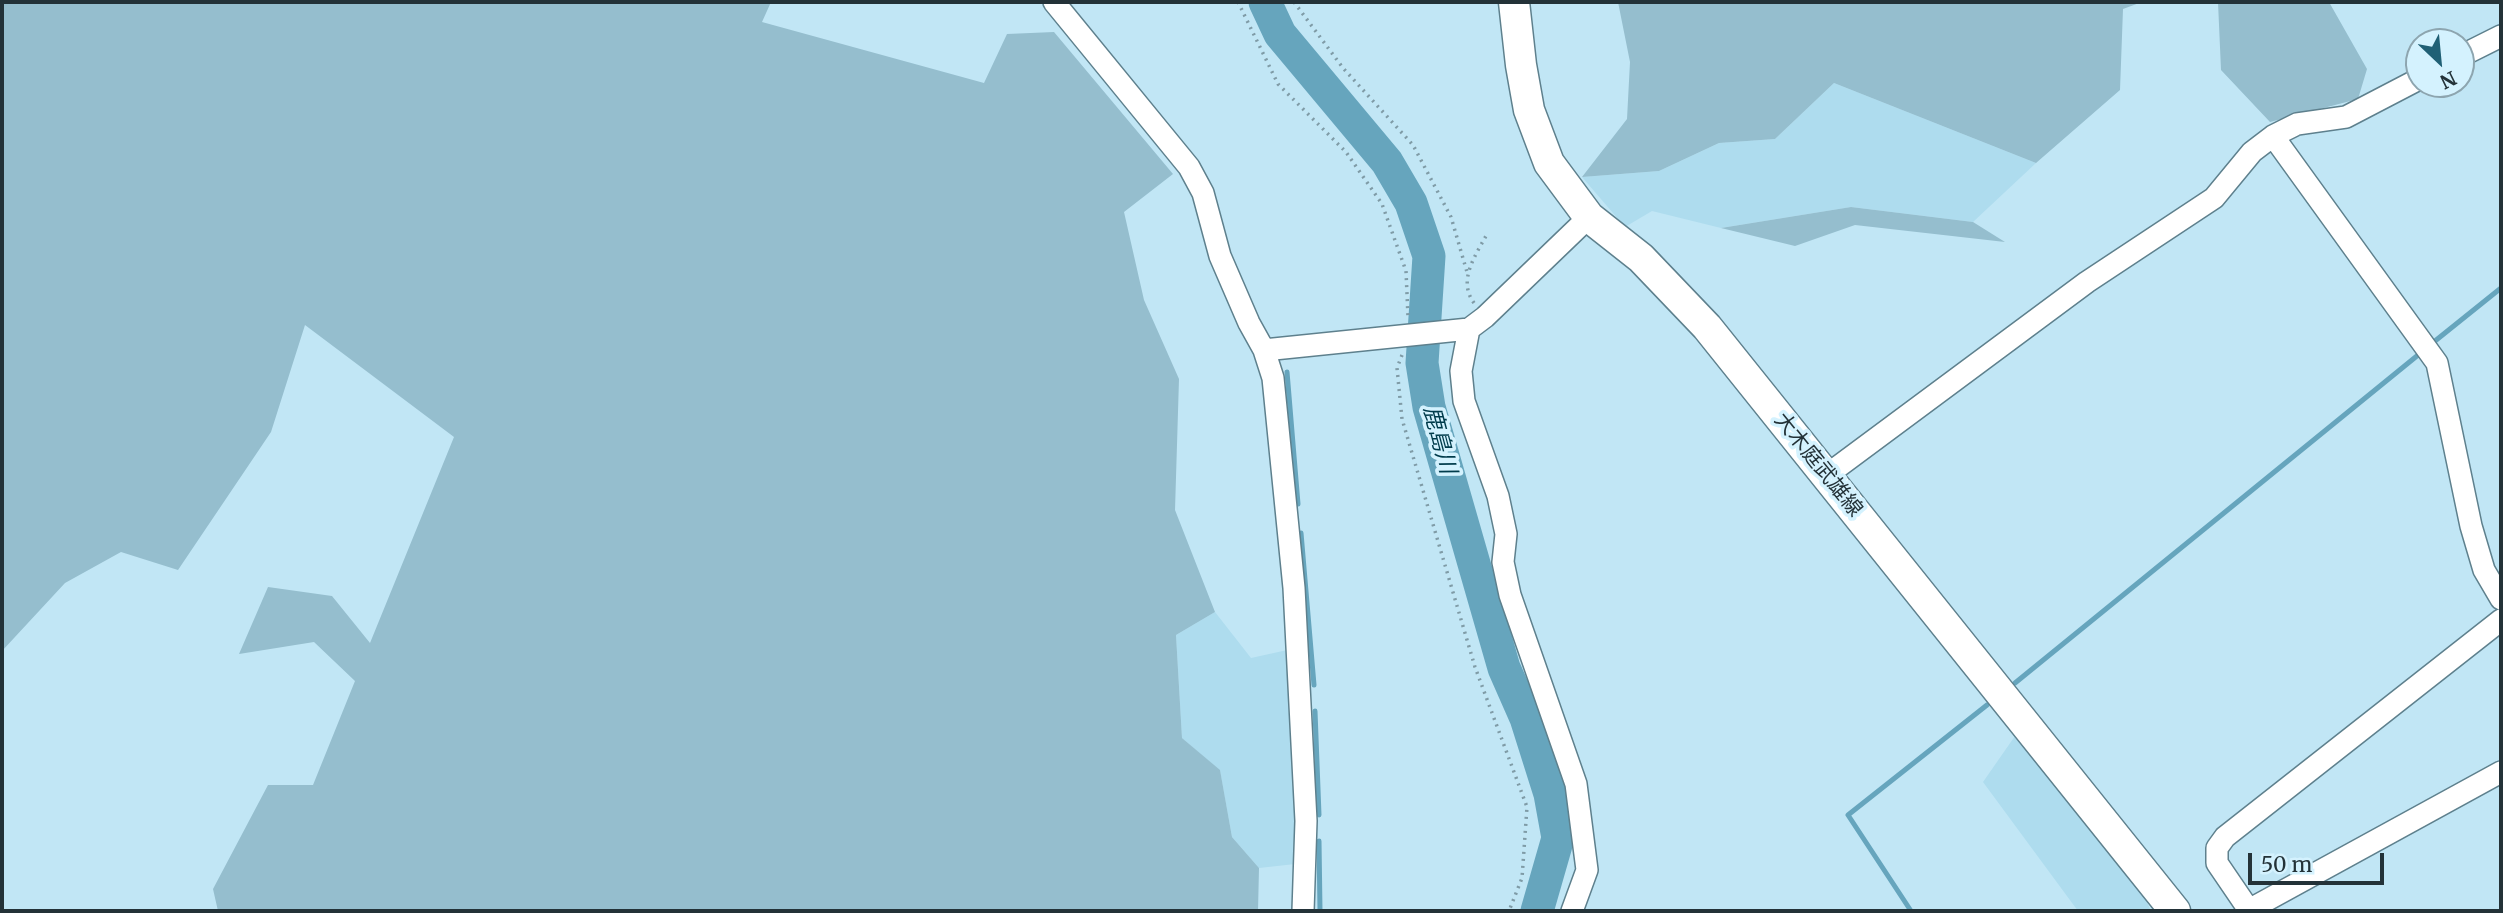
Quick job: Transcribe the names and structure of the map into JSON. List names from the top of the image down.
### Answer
{
  "streets": {
    "main road": ["大木庭武雄線"]
  },
  "water": ["鹿島川"],
  "scale_bar": "50 m",
  "north": "bottom right"
}
